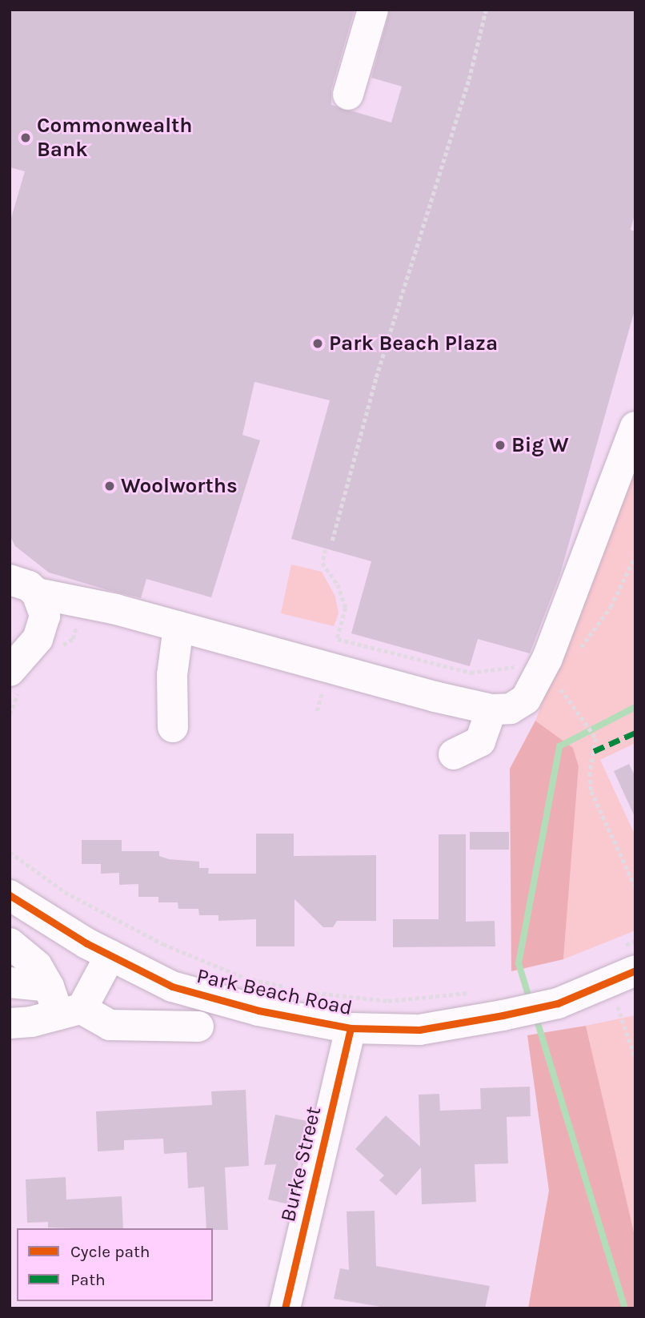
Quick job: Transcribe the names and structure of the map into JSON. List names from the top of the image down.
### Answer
{
  "streets": {
    "street": ["Park Beach Road", "Burke Street"]
  },
  "crossings": [
    ["Park Beach Road", "Burke Street"]
  ],
  "places": [
    "Commonwealth Bank",
    "Park Beach Plaza",
    "Big W",
    "Woolworths"
  ],
  "legend": ["Cycle path", "Path"]
}
